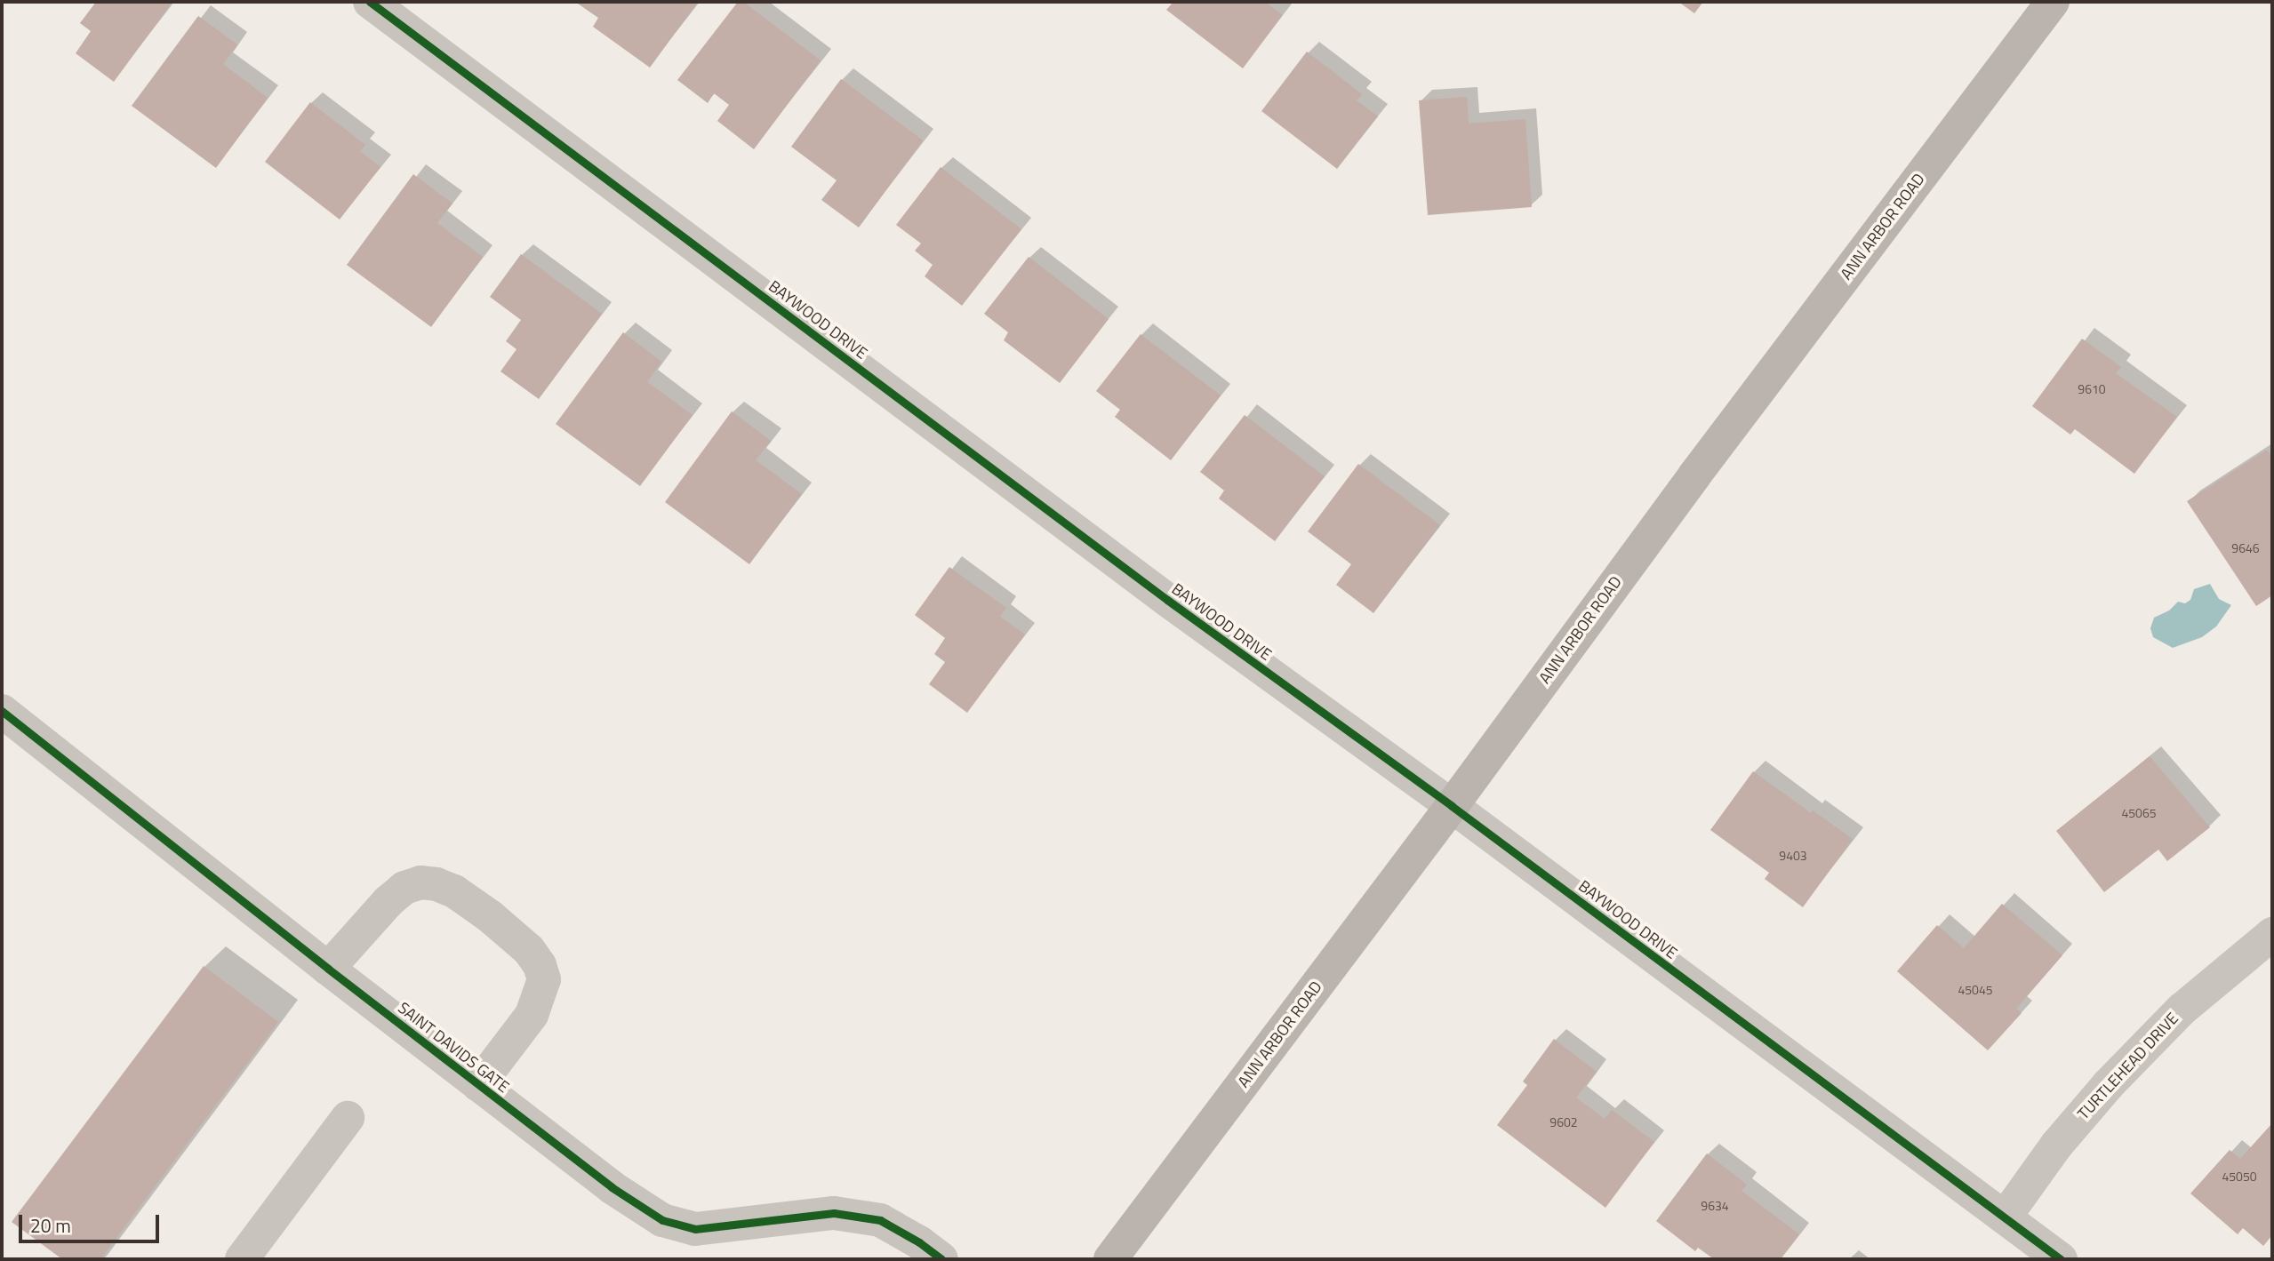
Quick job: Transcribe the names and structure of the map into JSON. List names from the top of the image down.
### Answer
{
  "streets": {
    "main road": ["ANN ARBOR ROAD"],
    "street": ["BAYWOOD DRIVE", "SAINT DAVIDS GATE", "TURTLEHEAD DRIVE"]
  },
  "crossings": [
    ["ANN ARBOR ROAD", "BAYWOOD DRIVE"],
    ["BAYWOOD DRIVE", "TURTLEHEAD DRIVE"]
  ],
  "house_numbers": [
    "9610",
    "9646",
    "45065",
    "9403",
    "45045",
    "9602",
    "45050",
    "9634"
  ],
  "scale_bar": "20 m"
}
